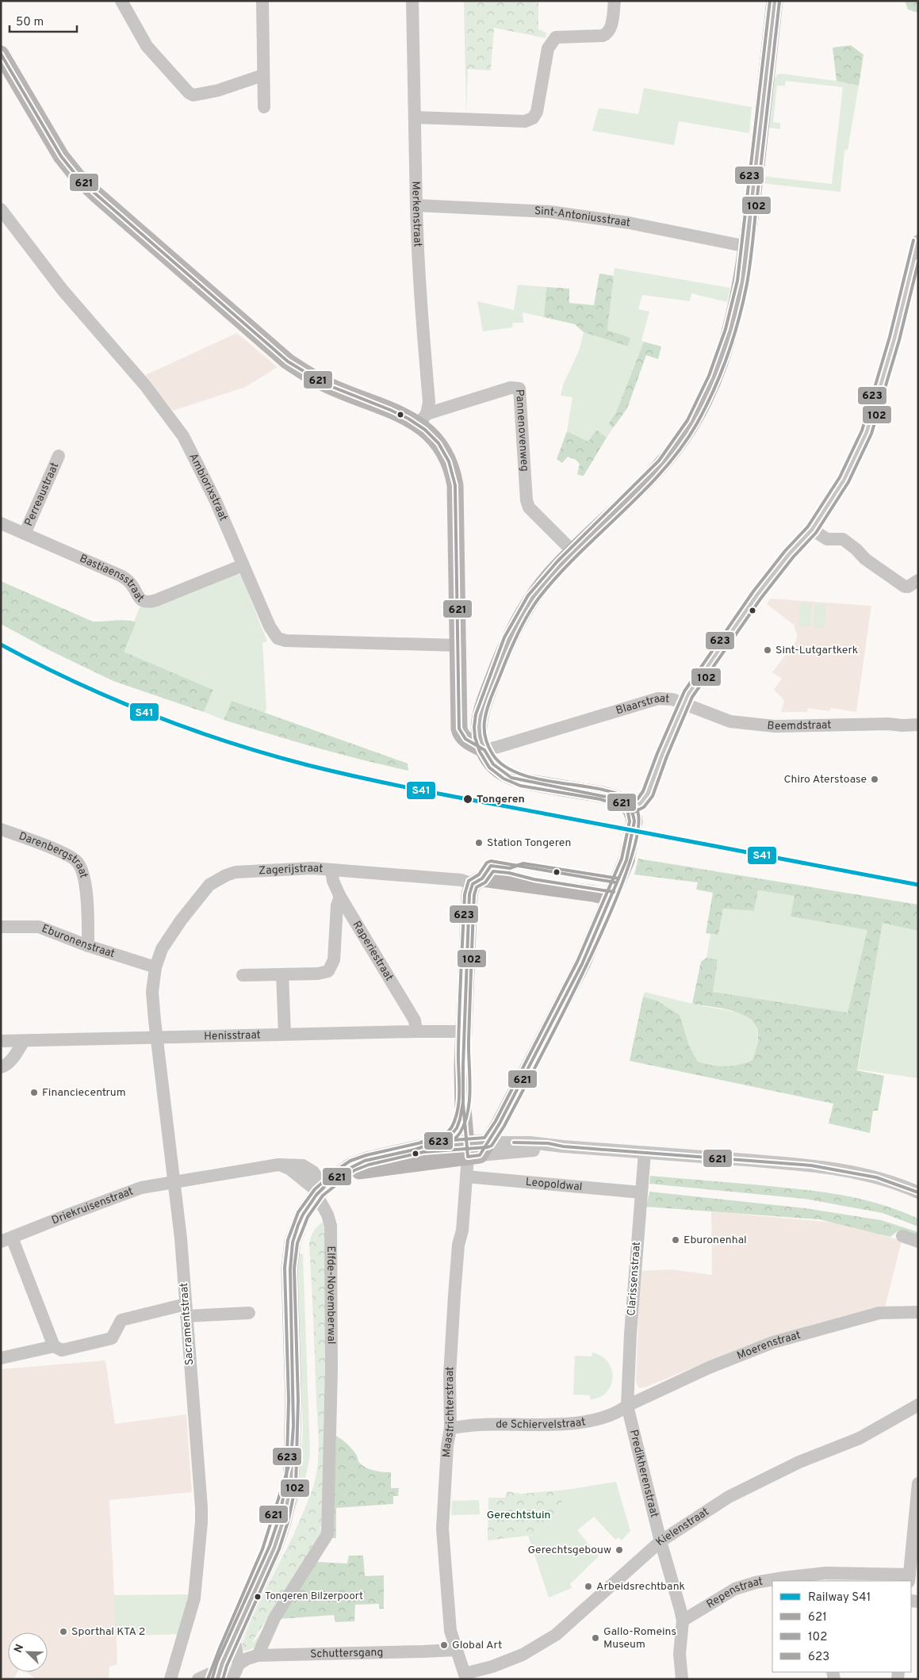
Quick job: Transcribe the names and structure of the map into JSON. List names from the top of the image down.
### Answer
{
  "streets": {
    "street": [
      "Merkenstraat",
      "Sint-Antoniusstraat",
      "Pannenovenweg",
      "Ambiorixstraat",
      "Perreaustraat",
      "Bastiaensstraat",
      "Blaarstraat",
      "Beemdstraat",
      "Darenbergstraat",
      "Zagerijstraat",
      "Eburonenstraat",
      "Raperiestraat",
      "Henisstraat",
      "Leopoldwal",
      "Driekruisenstraat",
      "Clarissenstraat",
      "Elfde-Novemberwal",
      "Sacramentstraat",
      "Moerenstraat",
      "Maastrichterstraat",
      "de Schiervelstraat",
      "Predikherenstraat",
      "Kielenstraat",
      "Repenstraat",
      "Schuttersgang"
    ]
  },
  "crossings": [
    ["Merkenstraat", "Sint-Antoniusstraat"],
    ["Merkenstraat", "Pannenovenweg"],
    ["Ambiorixstraat", "Bastiaensstraat"],
    ["Perreaustraat", "Bastiaensstraat"],
    ["Blaarstraat", "Beemdstraat"],
    ["Darenbergstraat", "Eburonenstraat"],
    ["Zagerijstraat", "Eburonenstraat"],
    ["Zagerijstraat", "Raperiestraat"],
    ["Zagerijstraat", "Sacramentstraat"],
    ["Eburonenstraat", "Sacramentstraat"],
    ["Raperiestraat", "Henisstraat"],
    ["Henisstraat", "Sacramentstraat"],
    ["Leopoldwal", "Clarissenstraat"],
    ["Leopoldwal", "Maastrichterstraat"],
    ["Driekruisenstraat", "Elfde-Novemberwal"],
    ["Driekruisenstraat", "Sacramentstraat"],
    ["Clarissenstraat", "Moerenstraat"],
    ["Clarissenstraat", "de Schiervelstraat"],
    ["Clarissenstraat", "Predikherenstraat"],
    ["Elfde-Novemberwal", "Schuttersgang"],
    ["Moerenstraat", "de Schiervelstraat"],
    ["Moerenstraat", "Predikherenstraat"],
    ["Maastrichterstraat", "de Schiervelstraat"],
    ["Maastrichterstraat", "Kielenstraat"],
    ["Maastrichterstraat", "Schuttersgang"],
    ["de Schiervelstraat", "Predikherenstraat"],
    ["Predikherenstraat", "Kielenstraat"],
    ["Predikherenstraat", "Repenstraat"]
  ],
  "parks": ["Gerechtstuin"],
  "places": [
    "Sint-Lutgartkerk",
    "Chiro Aterstoase",
    "Tongeren",
    "Station Tongeren",
    "Financiecentrum",
    "Eburonenhal",
    "Gerechtsgebouw",
    "Arbeidsrechtbank",
    "Tongeren Bilzerpoort",
    "Sporthal KTA 2",
    "Gallo-Romeins Museum",
    "Global Art"
  ],
  "lines": [
    "transit line 623",
    "transit line 102",
    "transit line 621",
    "rail line S41"
  ],
  "legend": [
    "Railway S41",
    "621",
    "102",
    "623"
  ],
  "scale_bar": "50 m",
  "north": "top left"
}
